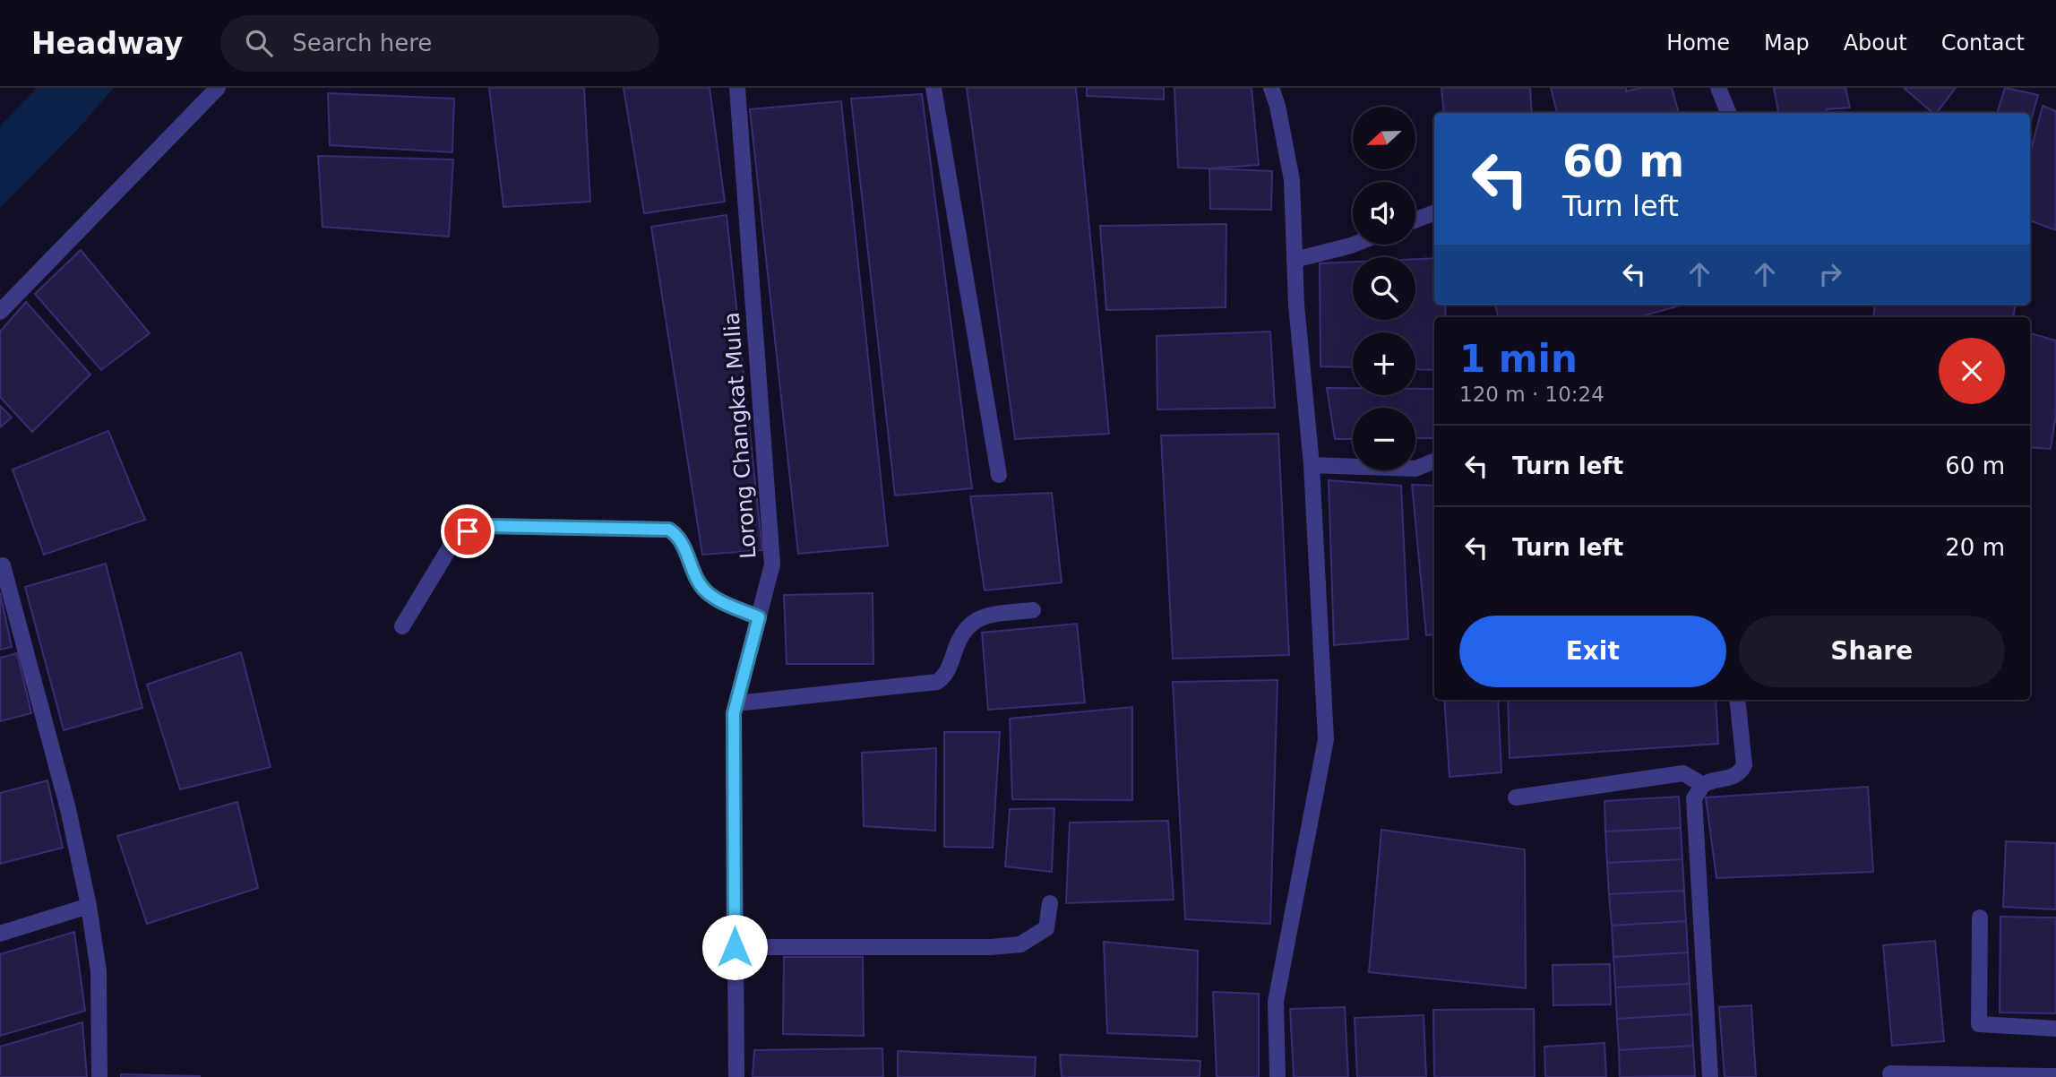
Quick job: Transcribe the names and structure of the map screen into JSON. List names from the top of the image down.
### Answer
{
  "streets": {
    "street": ["Lorong Changkat Mulia"]
  },
  "north": "left",
  "page": {
    "header": "Headway",
    "search": "Search here",
    "nav": [
      "Home",
      "Map",
      "About",
      "Contact"
    ],
    "map_buttons": ["+", "−"],
    "turn": ["60 m", "Turn left"],
    "heading": ["1 min", "120 m · 10:24"],
    "list": [
      {
        "name": "Turn left",
        "value": "60 m"
      },
      {
        "name": "Turn left",
        "value": "20 m"
      }
    ],
    "buttons": ["Exit", "Share"]
  }
}
